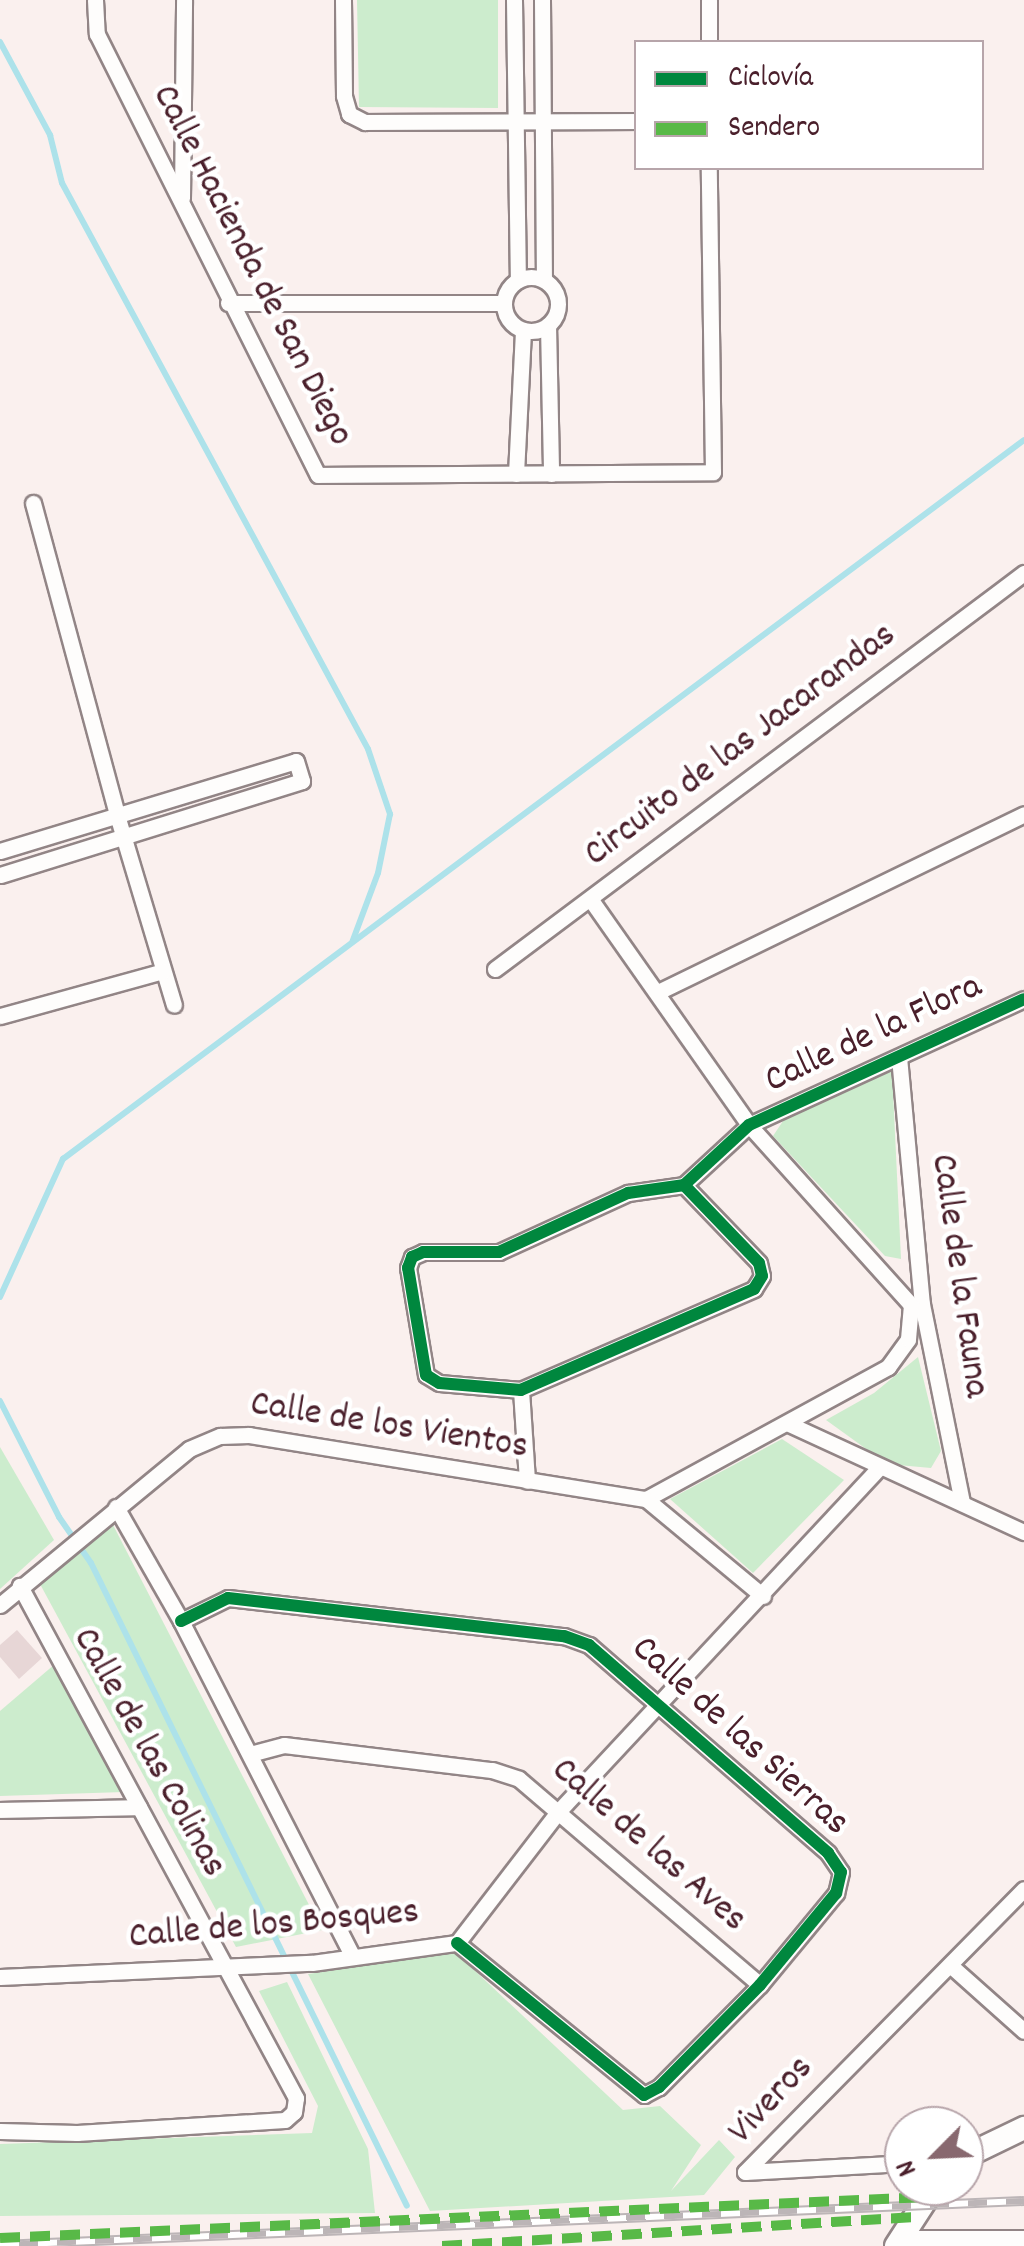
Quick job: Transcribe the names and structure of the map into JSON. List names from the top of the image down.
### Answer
{
  "streets": {
    "street": [
      "Calle Hacienda de San Diego",
      "Circuito de las Jacarandas",
      "Calle de la Flora",
      "Calle de la Fauna",
      "Calle de los Vientos",
      "Calle de las Sierras",
      "Calle de las Colinas",
      "Calle de las Aves",
      "Calle de los Bosques",
      "Viveros"
    ]
  },
  "crossings": [
    ["Calle de la Flora", "Calle de la Fauna"],
    ["Calle de los Vientos", "Calle de las Colinas"],
    ["Calle de las Sierras", "Calle de las Aves"],
    ["Calle de las Sierras", "Calle de los Bosques"],
    ["Calle de las Colinas", "Calle de los Bosques"],
    ["Calle de las Aves", "Calle de los Bosques"]
  ],
  "legend": ["Ciclovía", "Sendero"],
  "north": "bottom left"
}
